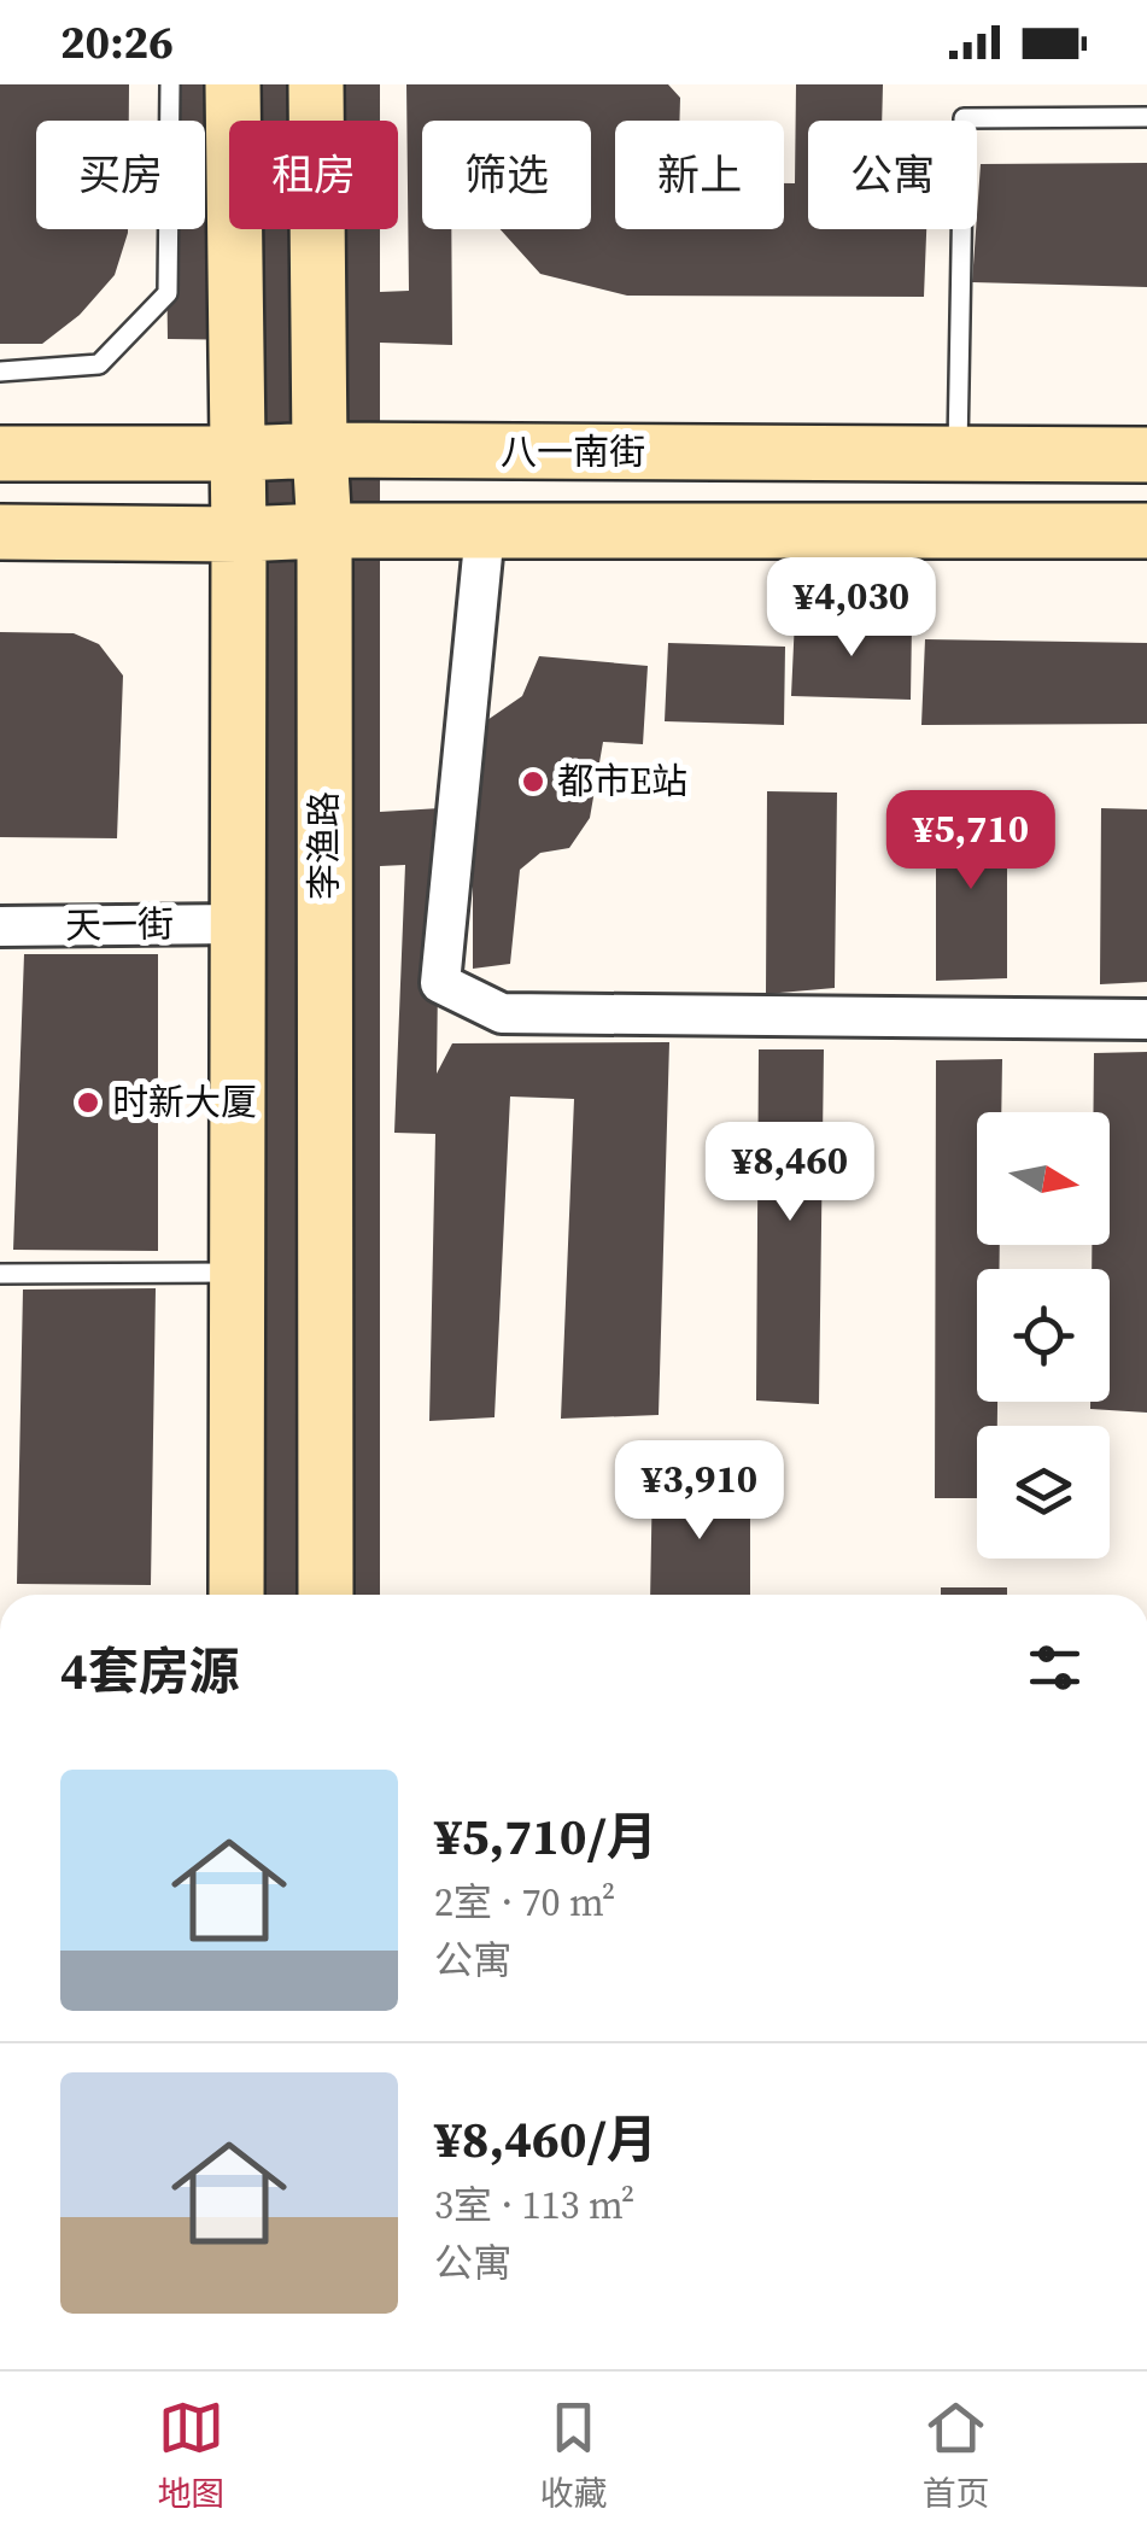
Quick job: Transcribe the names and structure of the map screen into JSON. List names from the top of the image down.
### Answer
{
  "streets": {
    "main road": ["八一南街", "李渔路"],
    "street": ["天一街"]
  },
  "crossings": [
    ["八一南街", "李渔路"]
  ],
  "places": ["都市E站", "时新大厦"],
  "north": "right",
  "page": {
    "status": "20:26",
    "chip": [
      "买房",
      "租房",
      "筛选",
      "新上",
      "公寓"
    ],
    "price": [
      "¥4,030",
      "¥5,710",
      "¥8,460",
      "¥3,910"
    ],
    "heading": "4套房源",
    "list": [
      {
        "name": "¥5,710/月",
        "note": "2室 · 70 m² · 公寓"
      },
      {
        "name": "¥8,460/月",
        "note": "3室 · 113 m² · 公寓"
      }
    ],
    "tabs": ["地图", "收藏", "首页"]
  }
}
